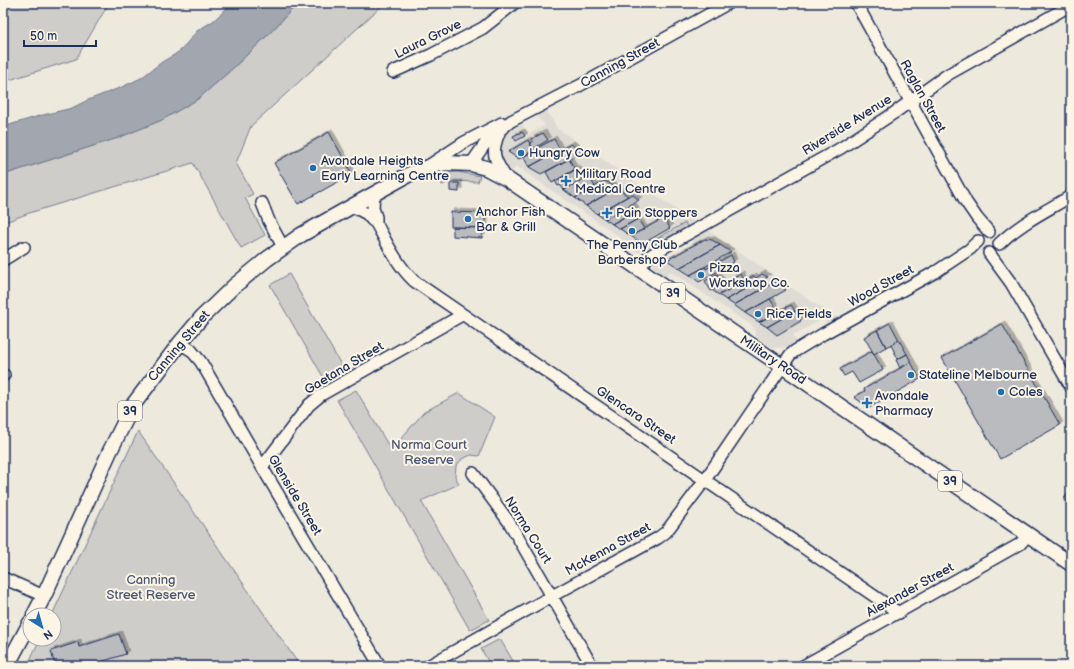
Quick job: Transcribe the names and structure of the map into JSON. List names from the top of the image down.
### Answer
{
  "streets": {
    "main road": ["Canning Street", "39", "Military Road"],
    "street": [
      "Laura Grove",
      "Raglan Street",
      "Riverside Avenue",
      "Wood Street",
      "Gaetana Street",
      "Glencara Street",
      "Glenside Street",
      "Norma Court",
      "McKenna Street",
      "Alexander Street"
    ]
  },
  "crossings": [
    ["Canning Street", "Military Road"],
    ["Canning Street", "Glencara Street"],
    ["Canning Street", "Glenside Street"],
    ["Raglan Street", "Riverside Avenue"],
    ["Raglan Street", "Wood Street"],
    ["Riverside Avenue", "Military Road"],
    ["Wood Street", "Military Road"],
    ["Wood Street", "McKenna Street"],
    ["Military Road", "McKenna Street"],
    ["Military Road", "Alexander Street"],
    ["Gaetana Street", "Glencara Street"],
    ["Gaetana Street", "Glenside Street"],
    ["Glencara Street", "McKenna Street"],
    ["Glencara Street", "Alexander Street"],
    ["Norma Court", "McKenna Street"]
  ],
  "parks": ["Norma Court Reserve", "Canning Street Reserve"],
  "places": {
    "other": [
      "Hungry Cow",
      "Avondale Heights Early Learning Centre",
      "Anchor Fish Bar & Grill",
      "The Penny Club Barbershop",
      "Pizza Workshop Co.",
      "Rice Fields",
      "Stateline Melbourne",
      "Coles"
    ],
    "health": ["Military Road Medical Centre", "Pain Stoppers", "Avondale Pharmacy"]
  },
  "scale_bar": "50 m",
  "north": "bottom right"
}
